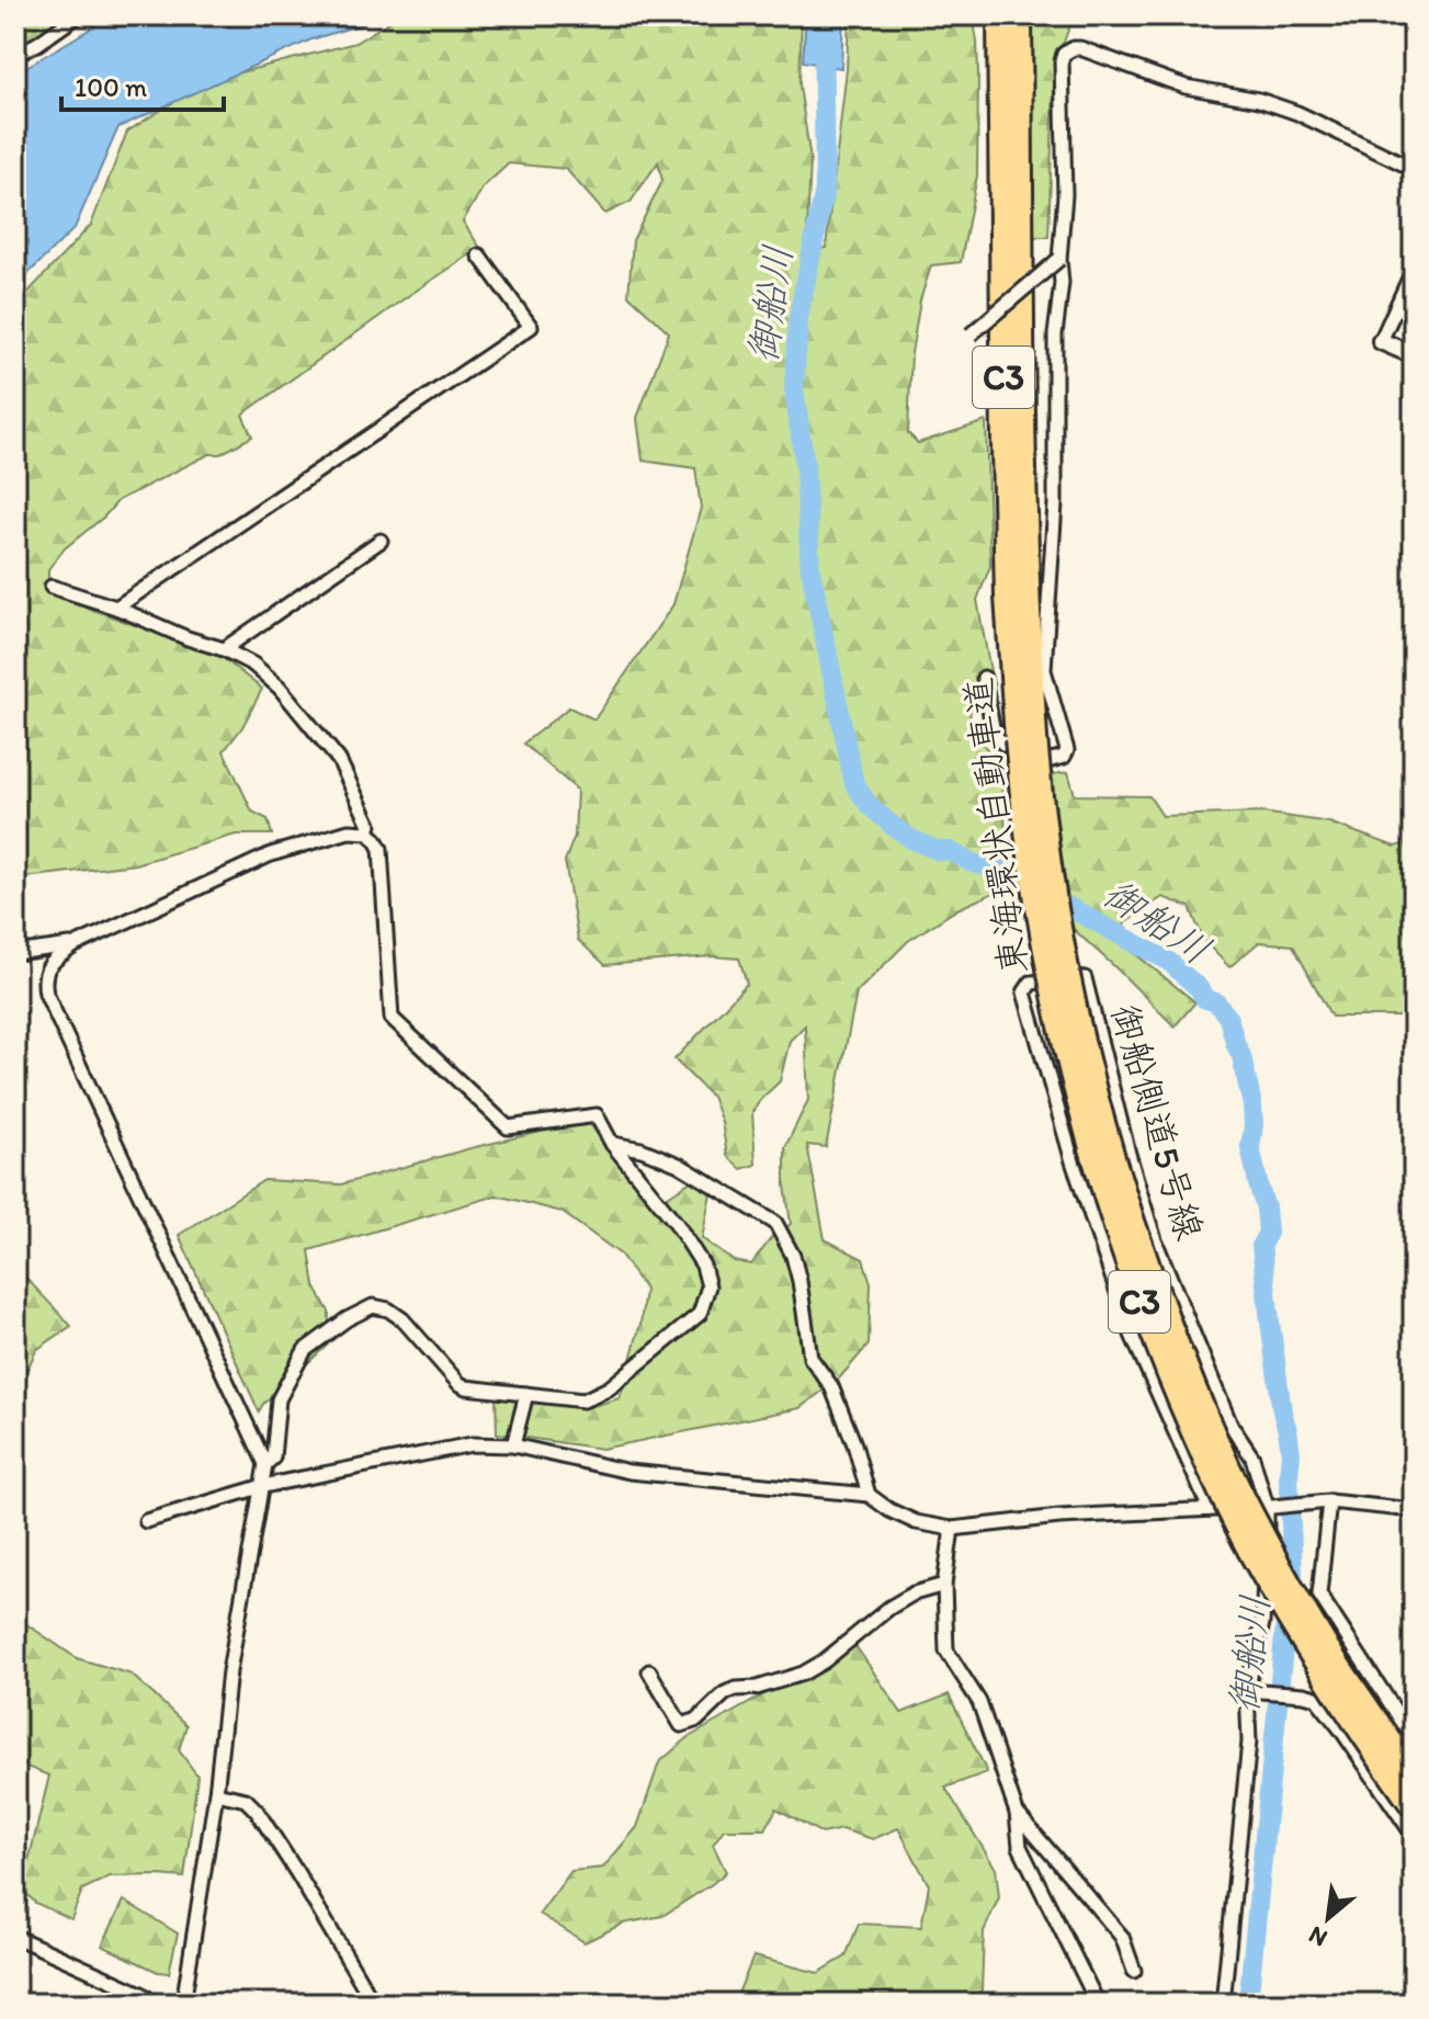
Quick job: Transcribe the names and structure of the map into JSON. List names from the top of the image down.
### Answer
{
  "streets": {
    "highway": ["C3", "東海環状自動車道"],
    "street": ["御船側道5号線"]
  },
  "water": ["御船川"],
  "scale_bar": "100 m",
  "north": "bottom left"
}
